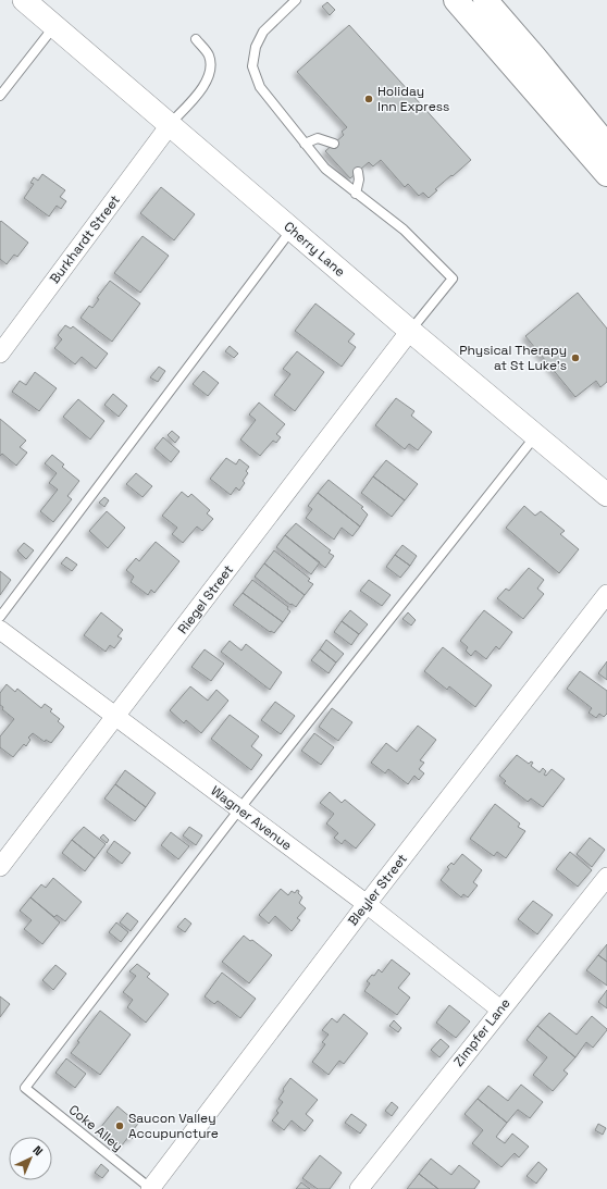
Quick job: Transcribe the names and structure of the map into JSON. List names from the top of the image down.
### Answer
{
  "streets": {
    "street": [
      "Burkhardt Street",
      "Cherry Lane",
      "Riegel Street",
      "Wagner Avenue",
      "Bleyler Street",
      "Zimpfer Lane"
    ],
    "lane": ["Coke Alley"]
  },
  "crossings": [
    ["Burkhardt Street", "Cherry Lane"],
    ["Cherry Lane", "Riegel Street"],
    ["Riegel Street", "Wagner Avenue"],
    ["Wagner Avenue", "Bleyler Street"],
    ["Wagner Avenue", "Zimpfer Lane"],
    ["Wagner Avenue", "Coke Alley"],
    ["Bleyler Street", "Coke Alley"]
  ],
  "places": ["Holiday Inn Express", "Physical Therapy at St Luke's", "Saucon Valley Accupuncture"],
  "north": "top right"
}
